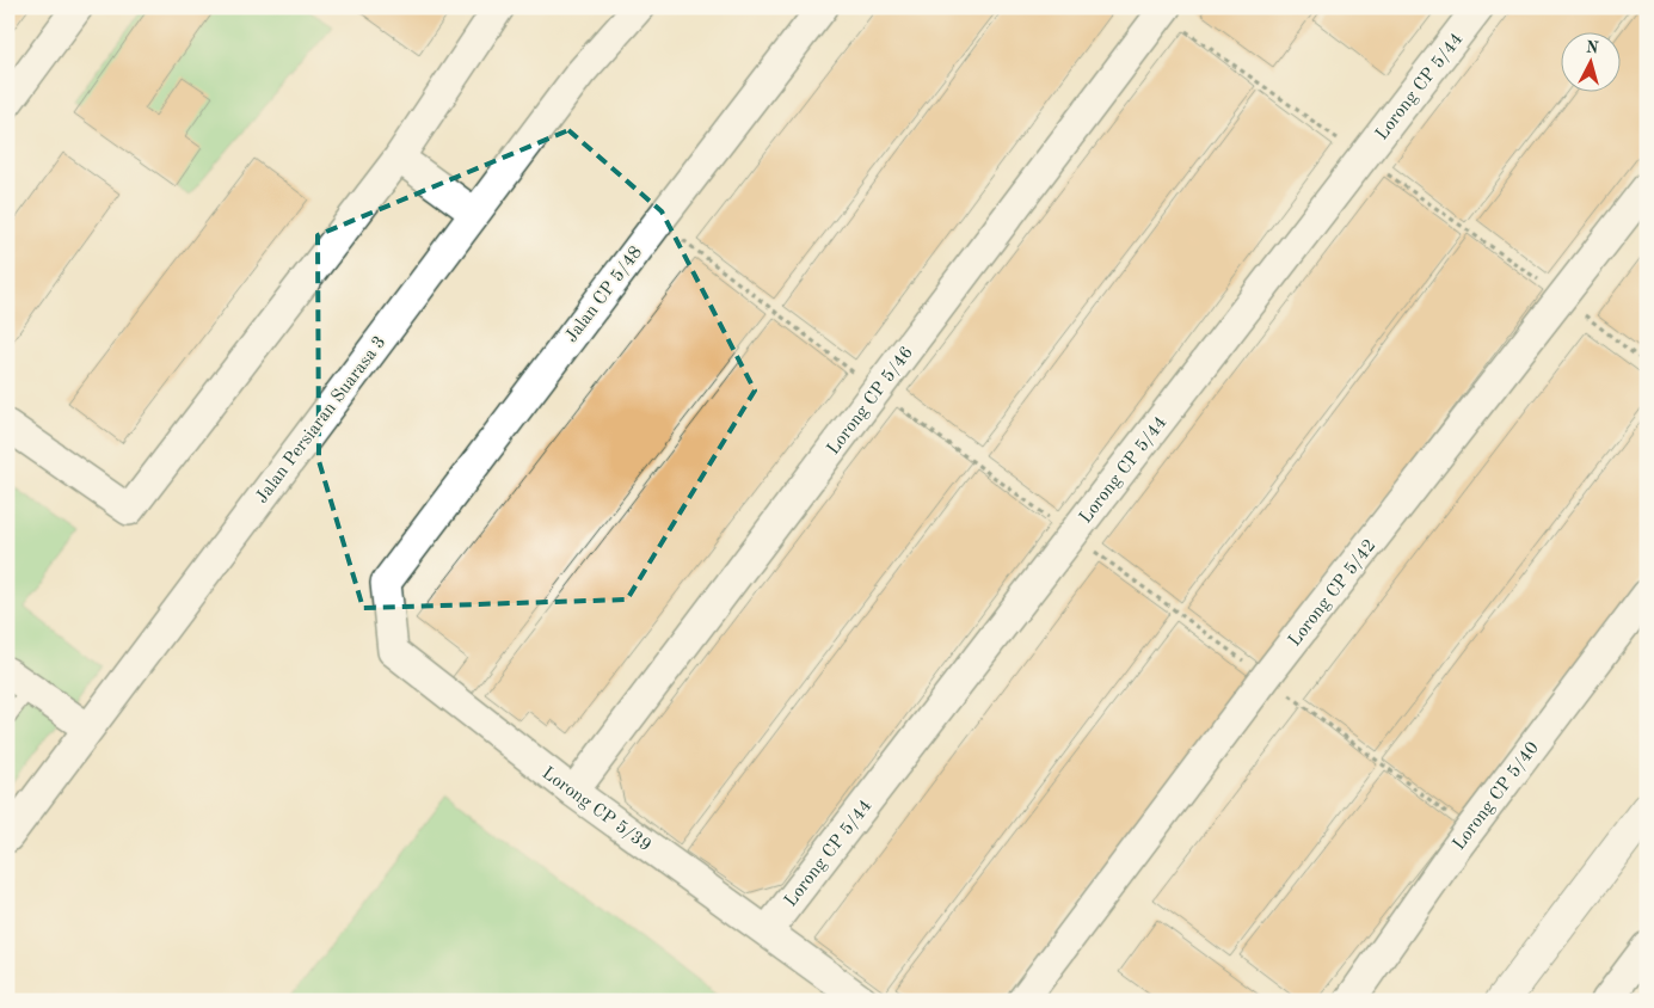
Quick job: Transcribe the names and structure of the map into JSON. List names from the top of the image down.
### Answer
{
  "streets": {
    "street": [
      "Lorong CP 5/44",
      "Jalan CP 5/48",
      "Lorong CP 5/46",
      "Jalan Persiaran Suarasa 3",
      "Lorong CP 5/42",
      "Lorong CP 5/40",
      "Lorong CP 5/39"
    ]
  },
  "crossings": [
    ["Lorong CP 5/44", "Lorong CP 5/39"],
    ["Jalan CP 5/48", "Lorong CP 5/39"],
    ["Lorong CP 5/46", "Lorong CP 5/39"]
  ],
  "north": "top"
}
